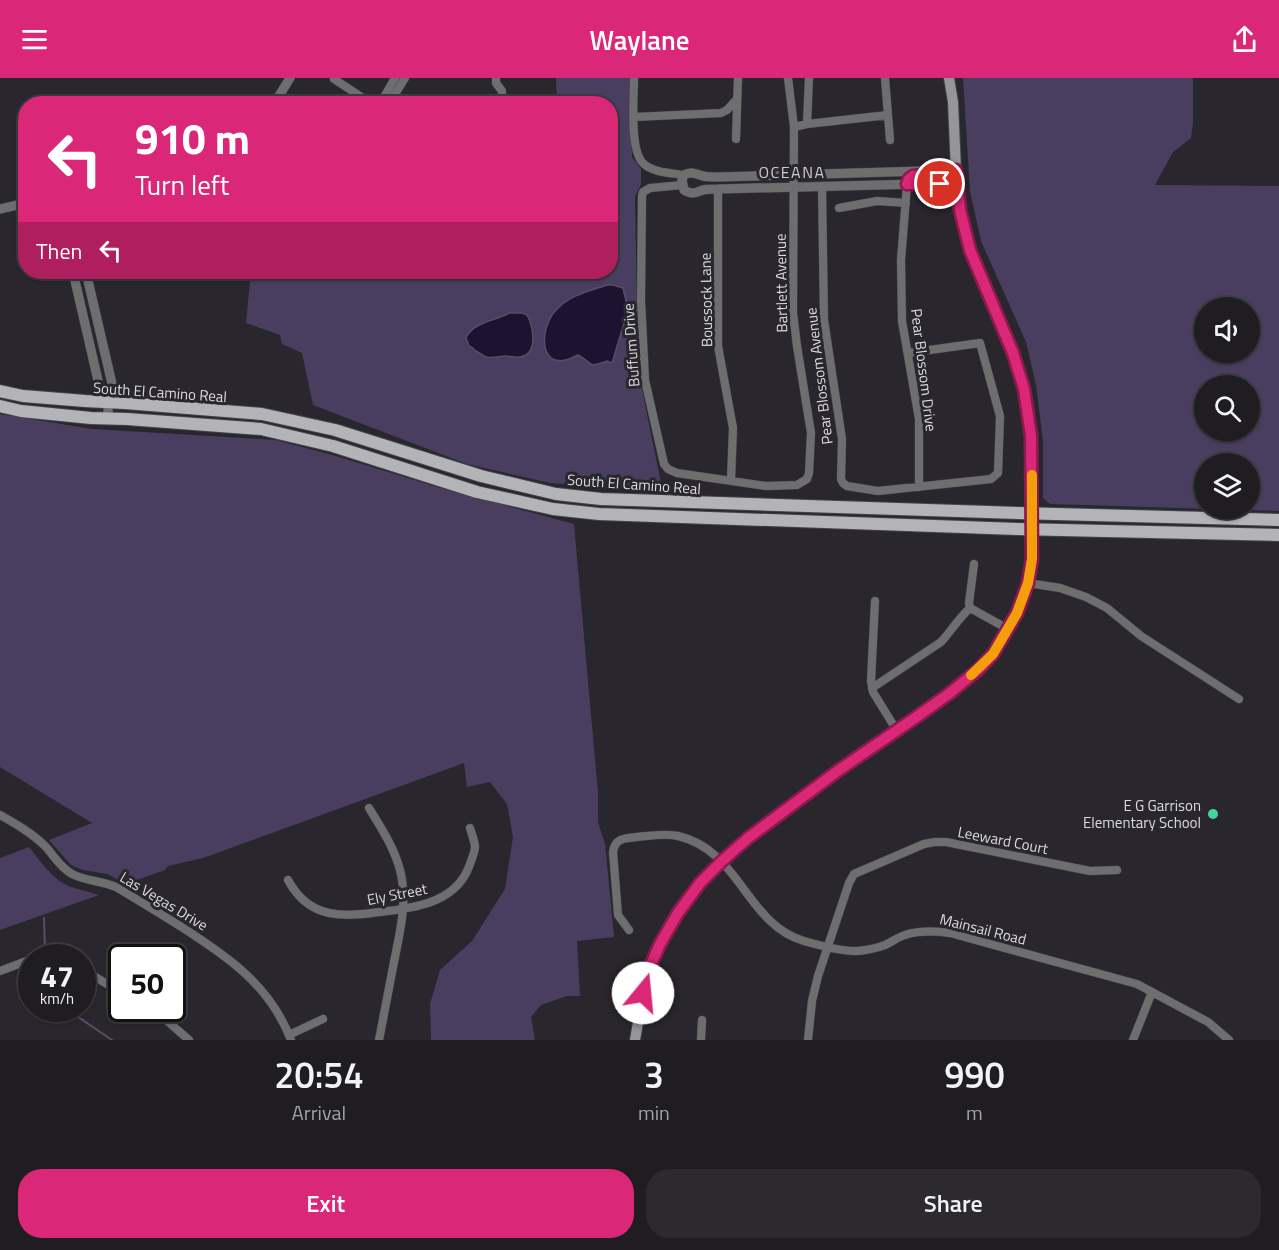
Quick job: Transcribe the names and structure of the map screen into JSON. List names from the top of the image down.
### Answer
{
  "streets": {
    "main road": ["South El Camino Real"],
    "street": [
      "Bartlett Avenue",
      "Boussock Lane",
      "Buffum Drive",
      "Pear Blossom Drive",
      "Pear Blossom Avenue",
      "Leeward Court",
      "Ely Street",
      "Las Vegas Drive",
      "Mainsail Road"
    ]
  },
  "crossings": [
    ["Bartlett Avenue", "Boussock Lane"],
    ["Bartlett Avenue", "Buffum Drive"],
    ["Boussock Lane", "Buffum Drive"],
    ["Pear Blossom Drive", "Pear Blossom Avenue"],
    ["Leeward Court", "Mainsail Road"]
  ],
  "districts": ["OCEANA"],
  "places": ["E G Garrison Elementary School"],
  "page": {
    "header": "Waylane",
    "turn": ["910 m", "Turn left"],
    "then": "Then",
    "speed": "47 km/h",
    "limit": "50",
    "eta": [
      "20:54",
      "Arrival",
      "3",
      "min",
      "990",
      "m"
    ],
    "buttons": ["Exit", "Share"]
  }
}
